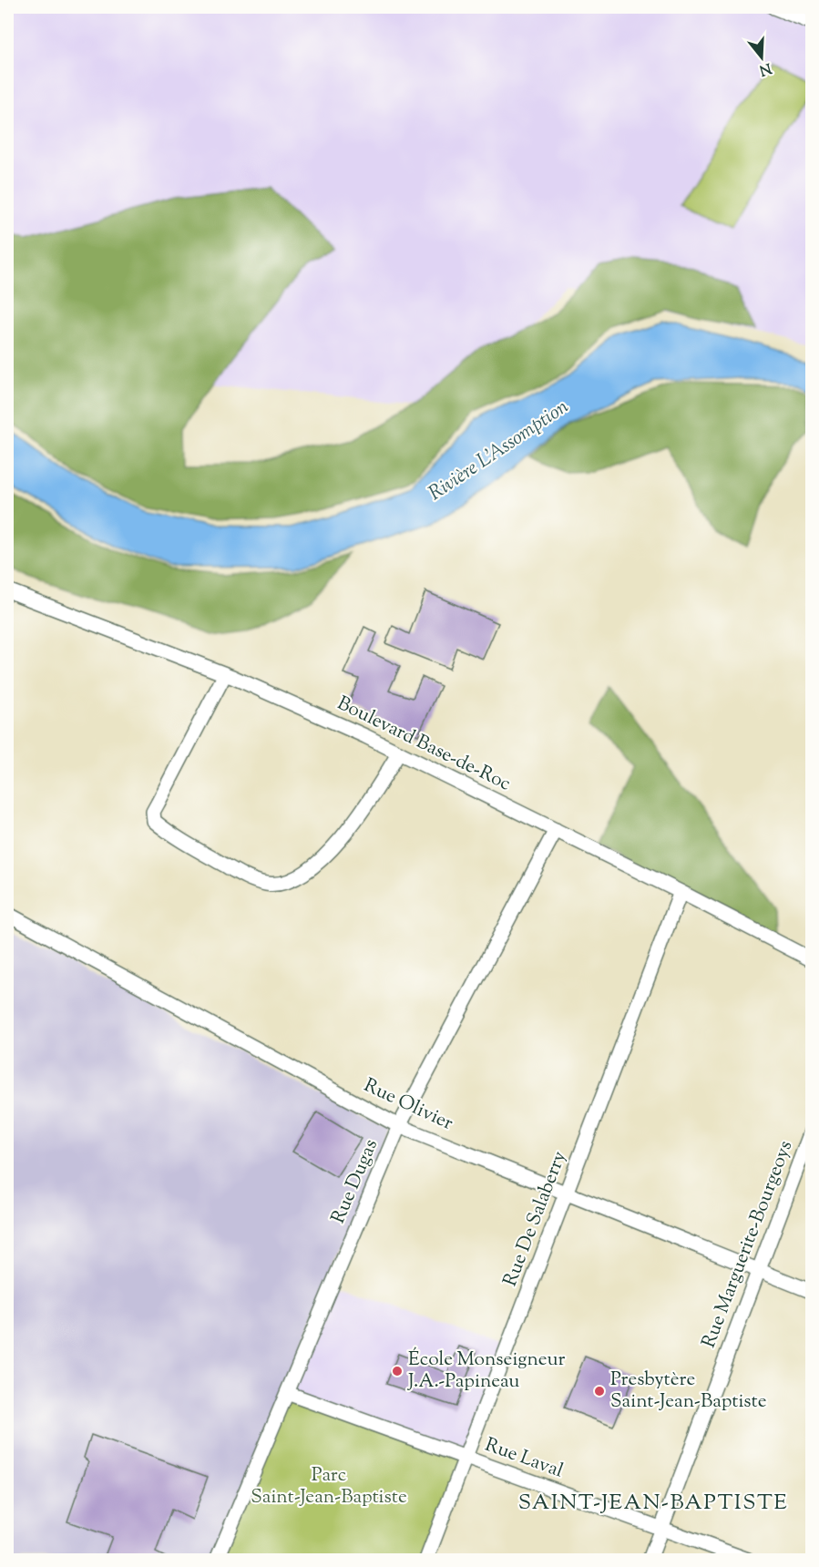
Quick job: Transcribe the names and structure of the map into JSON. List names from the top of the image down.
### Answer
{
  "streets": {
    "street": [
      "Boulevard Base-de-Roc",
      "Rue Olivier",
      "Rue Dugas",
      "Rue De Salaberry",
      "Rue Marguerite-Bourgeoys",
      "Rue Laval"
    ]
  },
  "crossings": [
    ["Boulevard Base-de-Roc", "Rue Dugas"],
    ["Boulevard Base-de-Roc", "Rue De Salaberry"],
    ["Rue Olivier", "Rue Dugas"],
    ["Rue Olivier", "Rue De Salaberry"],
    ["Rue Olivier", "Rue Marguerite-Bourgeoys"],
    ["Rue Dugas", "Rue Laval"],
    ["Rue De Salaberry", "Rue Laval"],
    ["Rue Marguerite-Bourgeoys", "Rue Laval"]
  ],
  "districts": ["SAINT-JEAN-BAPTISTE"],
  "water": ["Rivière L'Assomption"],
  "parks": ["Parc Saint-Jean-Baptiste"],
  "places": ["École Monseigneur J.A.-Papineau", "Presbytère Saint-Jean-Baptiste"],
  "north": "bottom"
}
